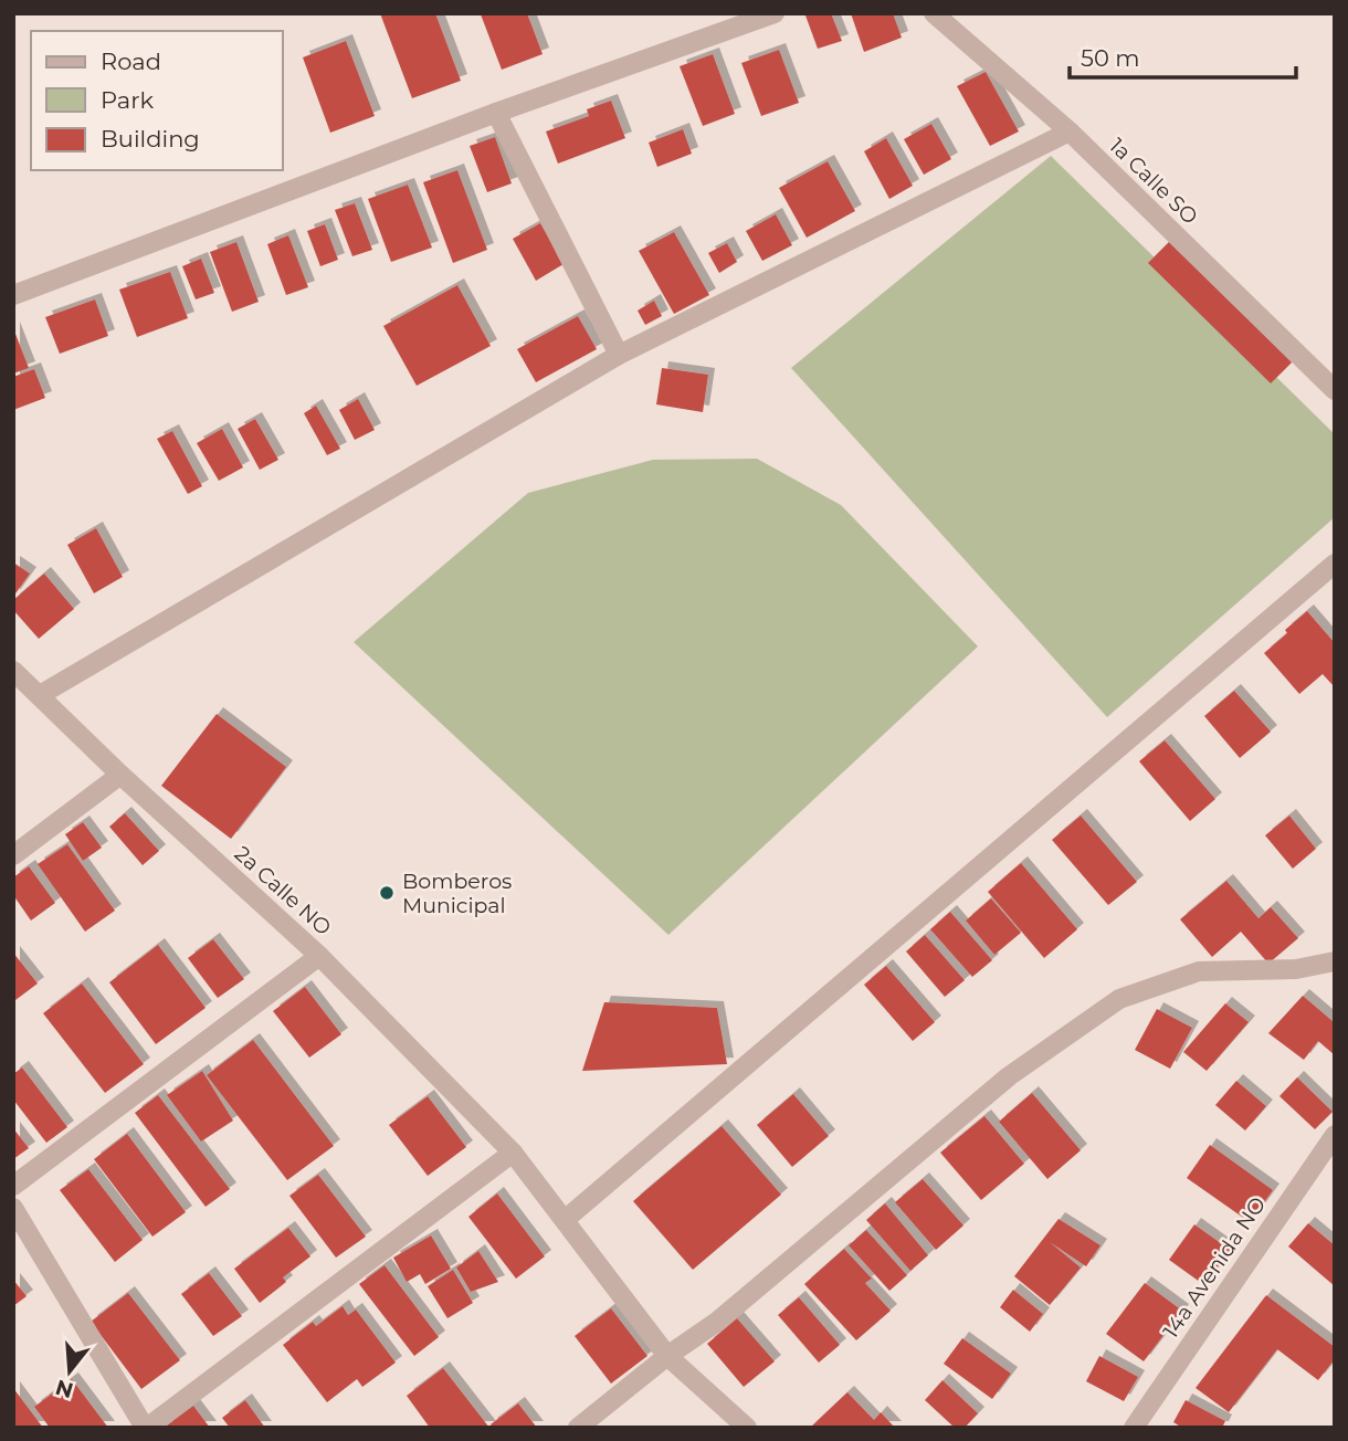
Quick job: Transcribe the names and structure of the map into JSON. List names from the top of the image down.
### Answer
{
  "streets": {
    "street": ["1a Calle SO", "2a Calle NO", "14a Avenida NO"]
  },
  "places": ["Bomberos Municipal"],
  "legend": ["Road", "Park", "Building"],
  "scale_bar": "50 m",
  "north": "bottom"
}
